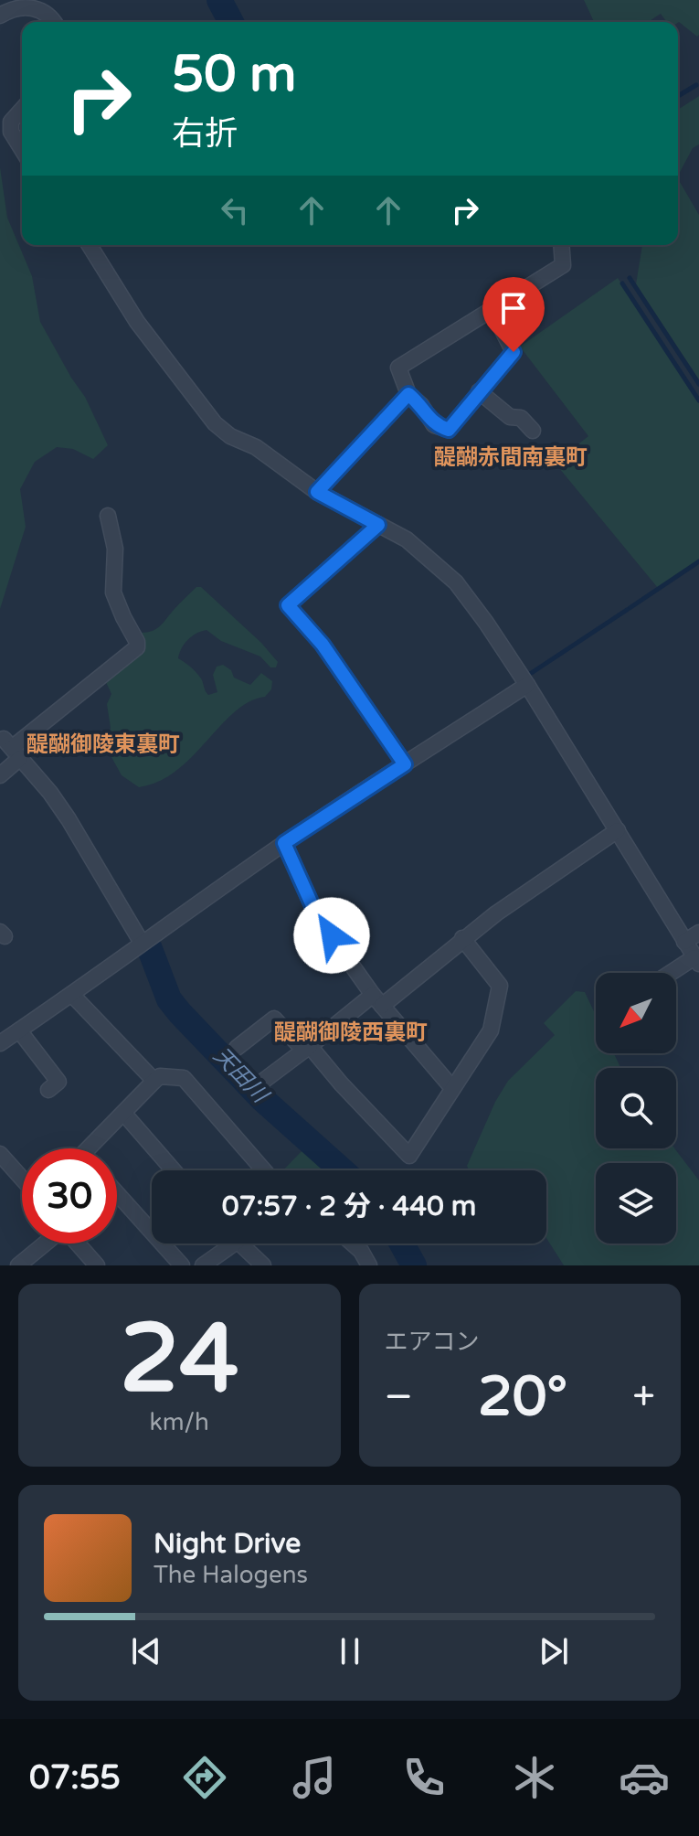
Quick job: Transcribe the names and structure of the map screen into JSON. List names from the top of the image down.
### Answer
{
  "districts": ["醍醐赤間南裏町", "醍醐御陵東裏町", "醍醐御陵西裏町"],
  "water": ["天田川"],
  "north": "bottom left",
  "page": {
    "turn": ["50 m", "右折"],
    "limit": "30",
    "trip": "07:57 · 2 分 · 440 m",
    "tile": [
      ["24", "km/h"],
      "エアコン"
    ],
    "heat": ["−", "20°", "+"],
    "song": ["Night Drive", "The Halogens"],
    "tabs": "07:55"
  }
}
